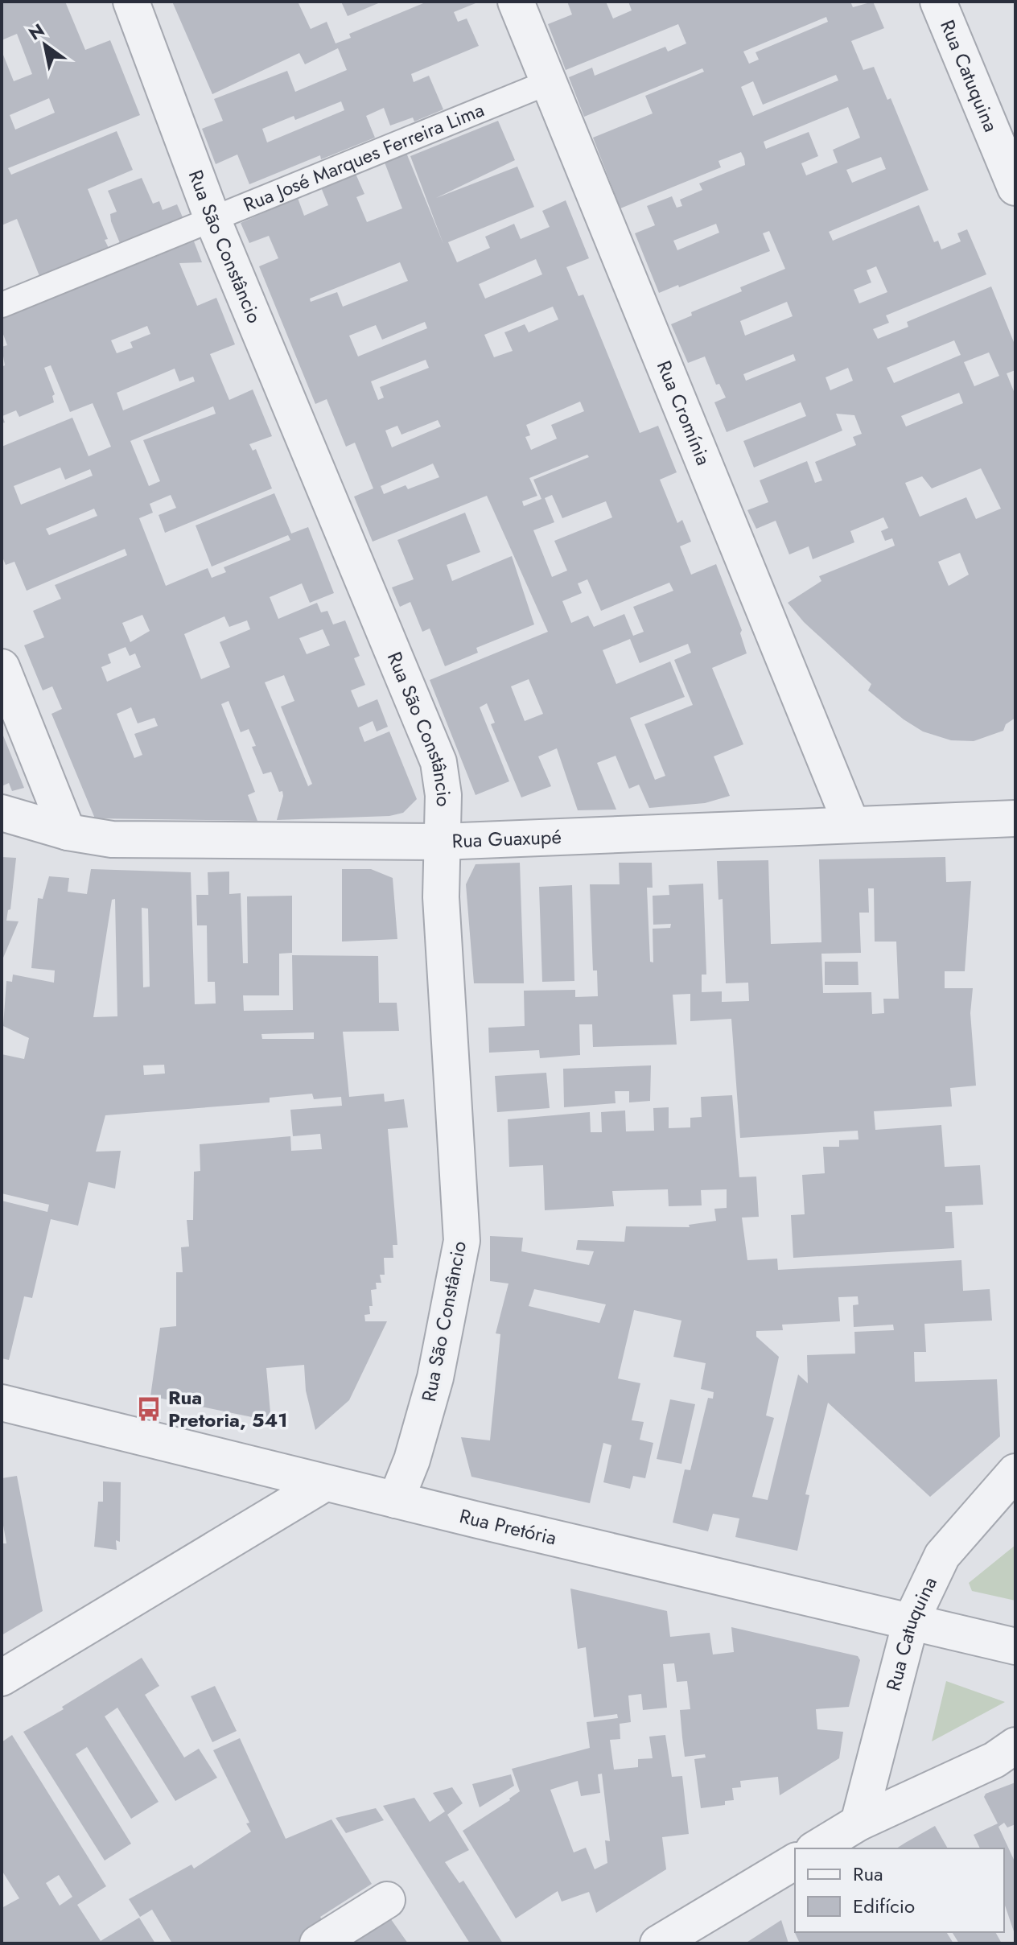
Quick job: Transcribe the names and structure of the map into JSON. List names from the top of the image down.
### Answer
{
  "streets": {
    "street": [
      "Rua Catuquina",
      "Rua São Constâncio",
      "Rua Cromínia",
      "Rua Guaxupé",
      "Rua Pretória"
    ],
    "lane": ["Rua José Marques Ferreira Lima"]
  },
  "crossings": [
    ["Rua Catuquina", "Rua Pretória"],
    ["Rua José Marques Ferreira Lima", "Rua São Constâncio"],
    ["Rua José Marques Ferreira Lima", "Rua Cromínia"],
    ["Rua São Constâncio", "Rua Guaxupé"],
    ["Rua São Constâncio", "Rua Pretória"],
    ["Rua Cromínia", "Rua Guaxupé"]
  ],
  "places": {
    "bus stop": ["Rua Pretoria, 541"]
  },
  "legend": ["Rua", "Edifício"],
  "north": "top left"
}
